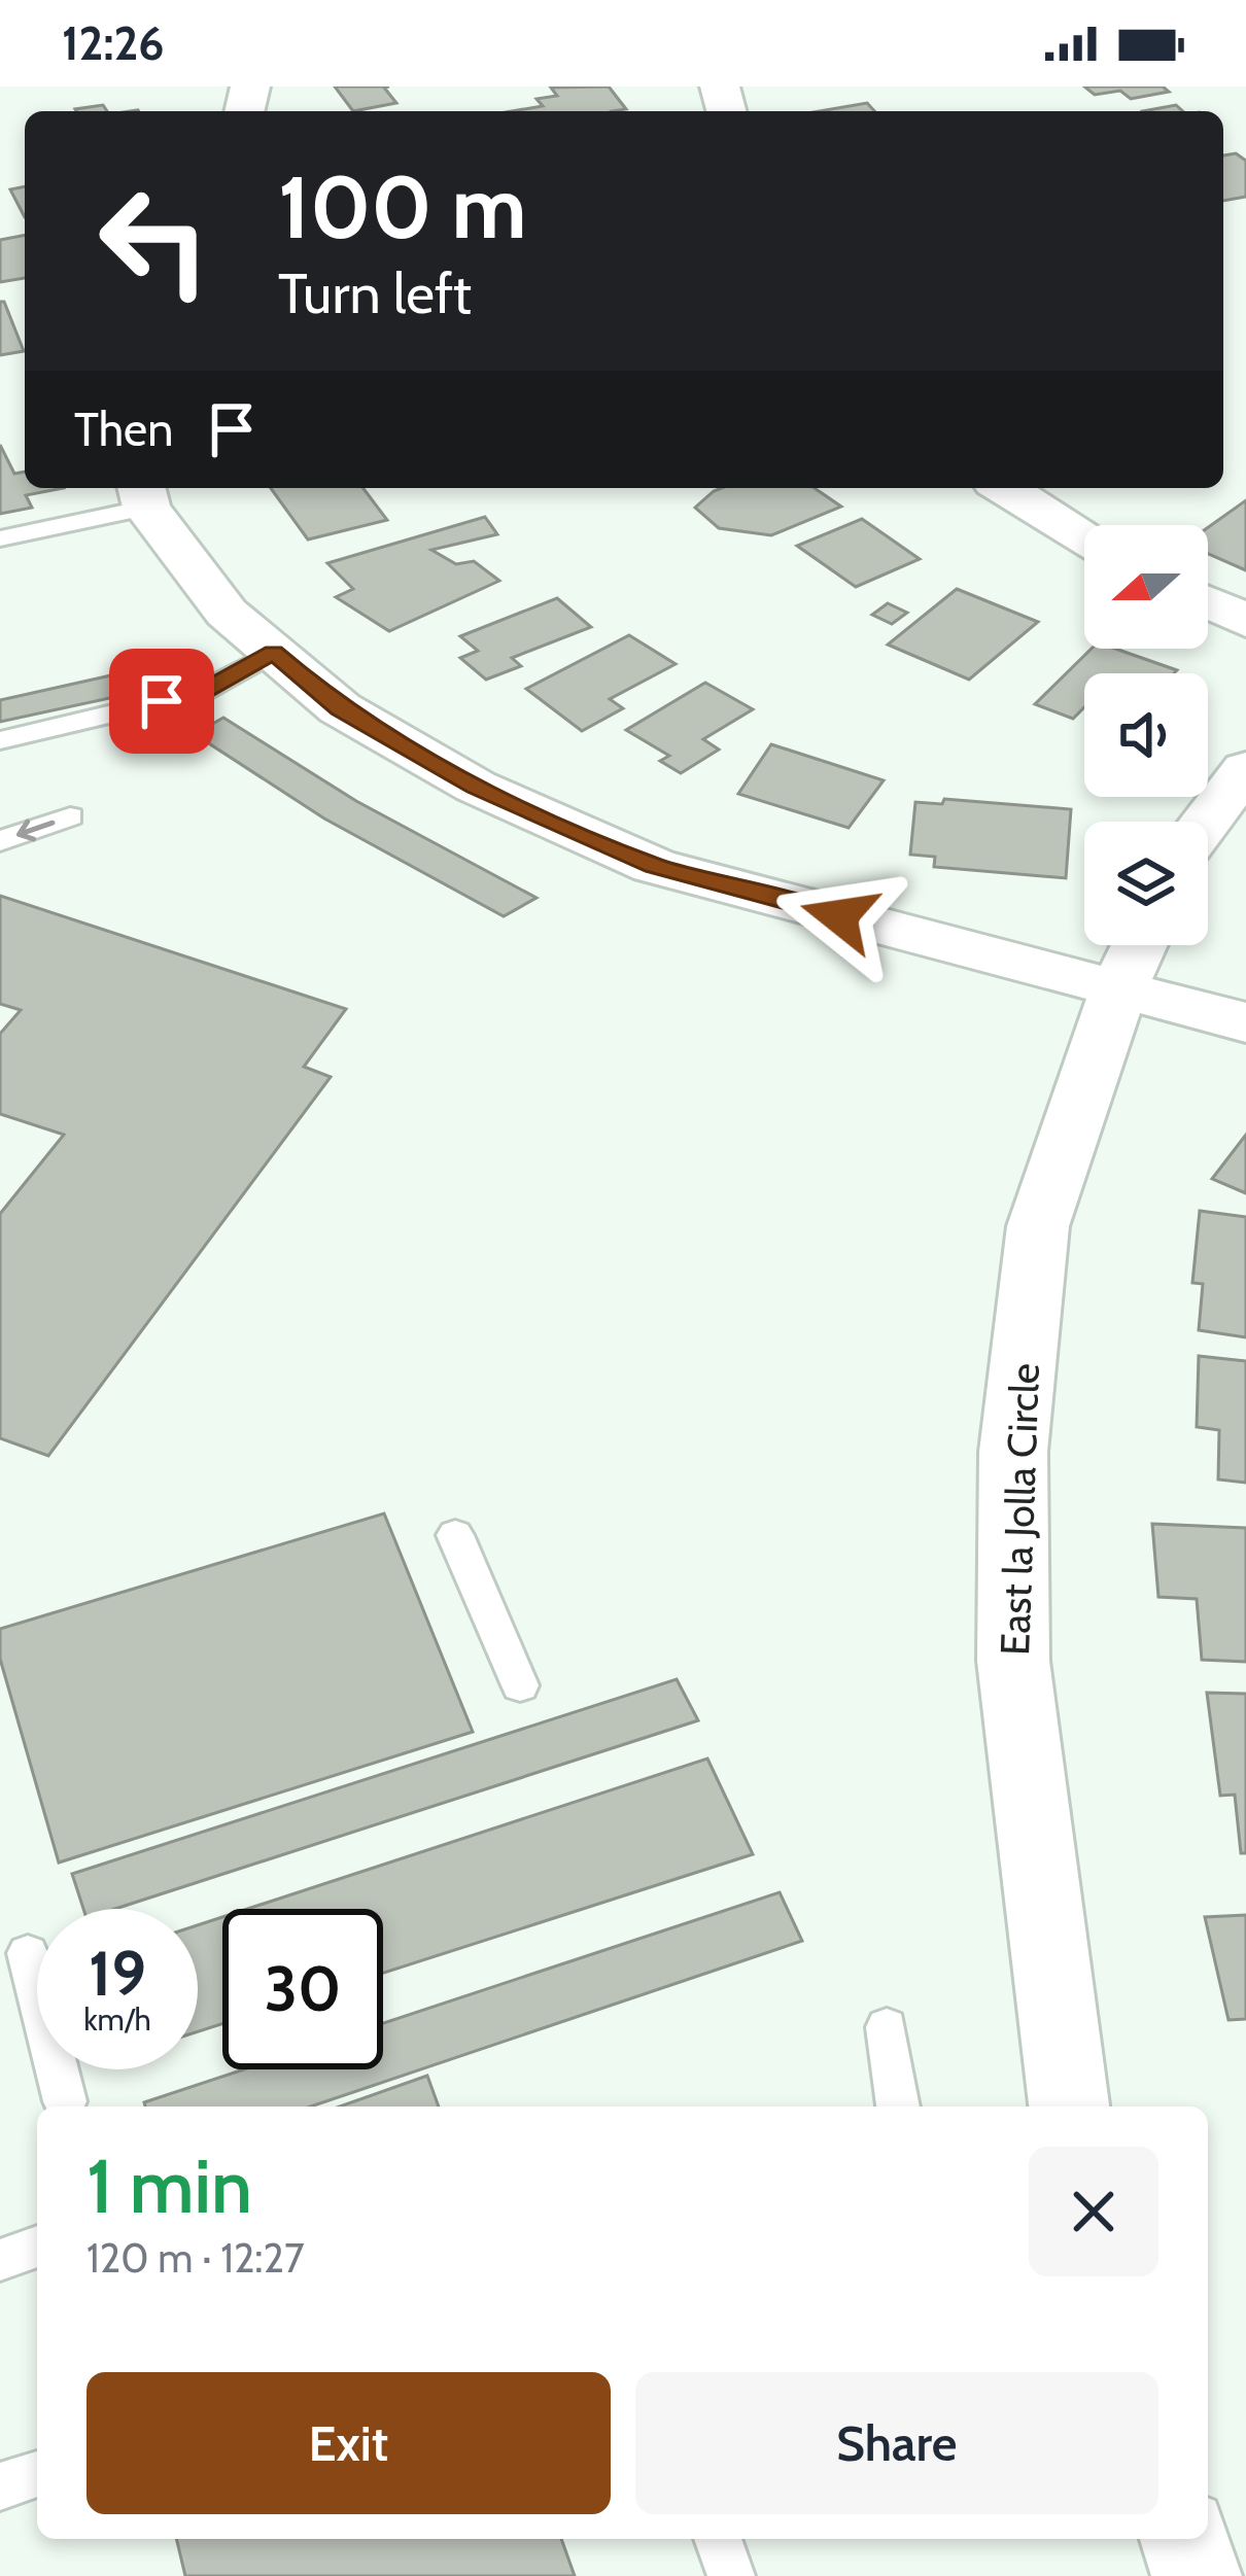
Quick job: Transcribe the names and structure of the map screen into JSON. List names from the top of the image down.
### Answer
{
  "streets": {
    "street": ["East la Jolla Circle"]
  },
  "north": "left",
  "page": {
    "status": "12:26",
    "turn": ["100 m", "Turn left"],
    "then": "Then",
    "speed": "19 km/h",
    "limit": "30",
    "heading": ["1 min", "120 m · 12:27"],
    "buttons": ["Exit", "Share"]
  }
}
